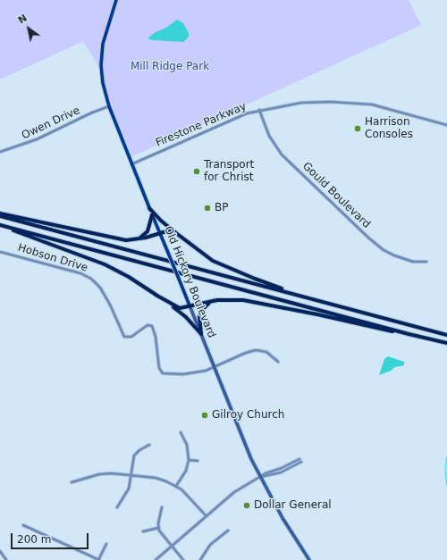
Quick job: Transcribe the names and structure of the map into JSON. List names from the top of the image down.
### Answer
{
  "streets": {
    "main road": ["Old Hickory Boulevard"],
    "street": [
      "Owen Drive",
      "Firestone Parkway",
      "Gould Boulevard",
      "Hobson Drive"
    ]
  },
  "crossings": [
    ["Owen Drive", "Old Hickory Boulevard"],
    ["Firestone Parkway", "Gould Boulevard"],
    ["Firestone Parkway", "Old Hickory Boulevard"],
    ["Hobson Drive", "Old Hickory Boulevard"]
  ],
  "parks": ["Mill Ridge Park"],
  "places": [
    "Harrison Consoles",
    "Transport for Christ",
    "BP",
    "Gilroy Church",
    "Dollar General"
  ],
  "scale_bar": "200 m",
  "north": "top left"
}
